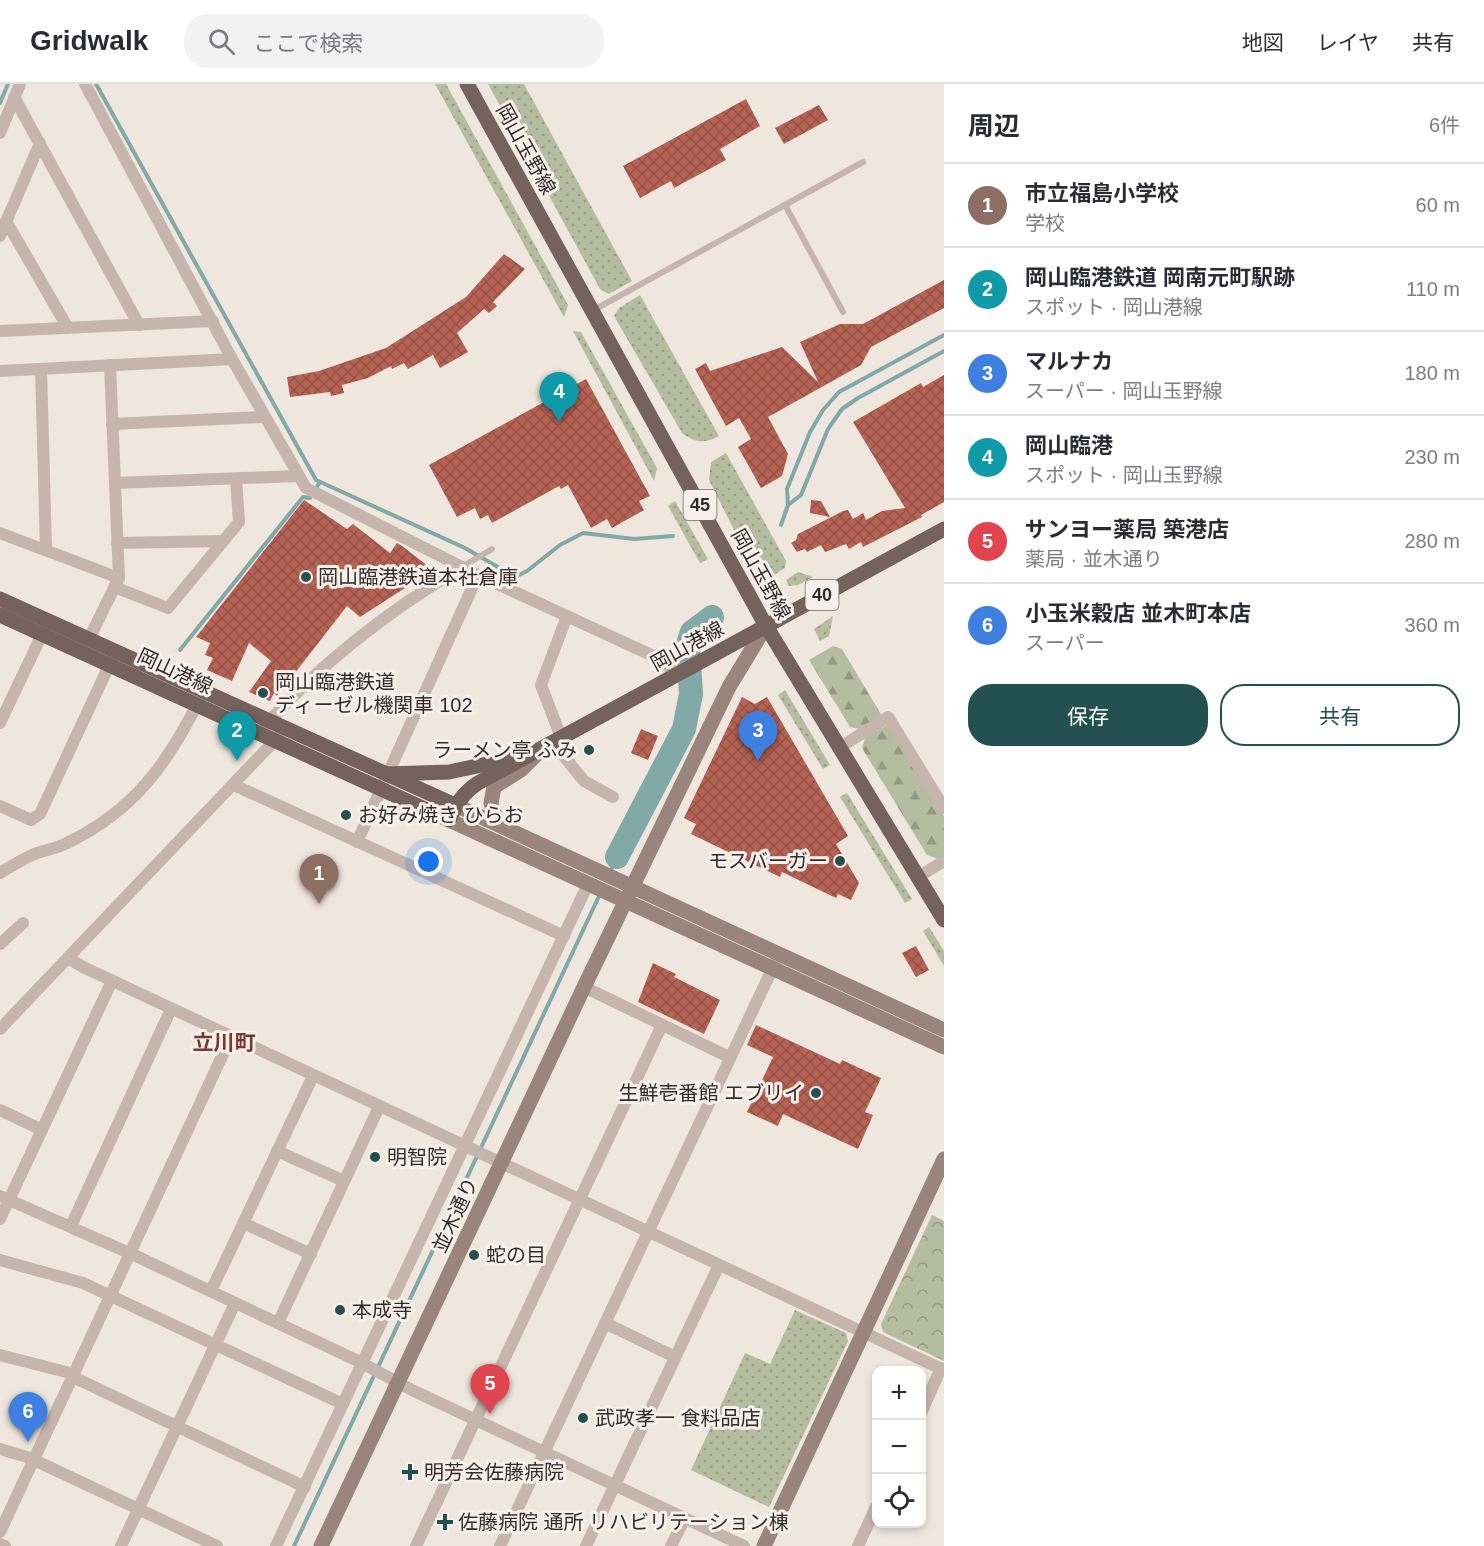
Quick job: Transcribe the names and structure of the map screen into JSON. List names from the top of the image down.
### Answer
{
  "streets": {
    "main road": [
      "岡山玉野線",
      "45",
      "40",
      "岡山港線"
    ],
    "street": ["並木通り"]
  },
  "crossings": [
    ["岡山玉野線", "岡山港線"],
    ["岡山玉野線", "並木通り"],
    ["40", "岡山港線"],
    ["岡山港線", "並木通り"]
  ],
  "districts": ["立川町"],
  "places": {
    "other": [
      "岡山臨港鉄道本社倉庫",
      "岡山臨港鉄道 ディーゼル機関車 102",
      "ラーメン亭 ふみ",
      "お好み焼き ひらお",
      "モスバーガー",
      "生鮮壱番館 エブリイ",
      "明智院",
      "蛇の目",
      "本成寺",
      "武政孝一 食料品店"
    ],
    "health": ["明芳会佐藤病院", "佐藤病院 通所 リハビリテーション棟"]
  },
  "page": {
    "header": "Gridwalk",
    "search": "ここで検索",
    "nav": ["地図", "レイヤ", "共有"],
    "heading": ["周辺", "6件"],
    "list": [
      {
        "mark": "1",
        "name": "市立福島小学校",
        "note": "学校",
        "value": "60 m"
      },
      {
        "mark": "2",
        "name": "岡山臨港鉄道 岡南元町駅跡",
        "note": "スポット · 岡山港線",
        "value": "110 m"
      },
      {
        "mark": "3",
        "name": "マルナカ",
        "note": "スーパー · 岡山玉野線",
        "value": "180 m"
      },
      {
        "mark": "4",
        "name": "岡山臨港",
        "note": "スポット · 岡山玉野線",
        "value": "230 m"
      },
      {
        "mark": "5",
        "name": "サンヨー薬局 築港店",
        "note": "薬局 · 並木通り",
        "value": "280 m"
      },
      {
        "mark": "6",
        "name": "小玉米穀店 並木町本店",
        "note": "スーパー",
        "value": "360 m"
      }
    ],
    "pins": [
      "4",
      "2",
      "3",
      "1",
      "5",
      "6"
    ],
    "buttons": ["保存", "共有"],
    "map_buttons": ["+", "−"]
  }
}
